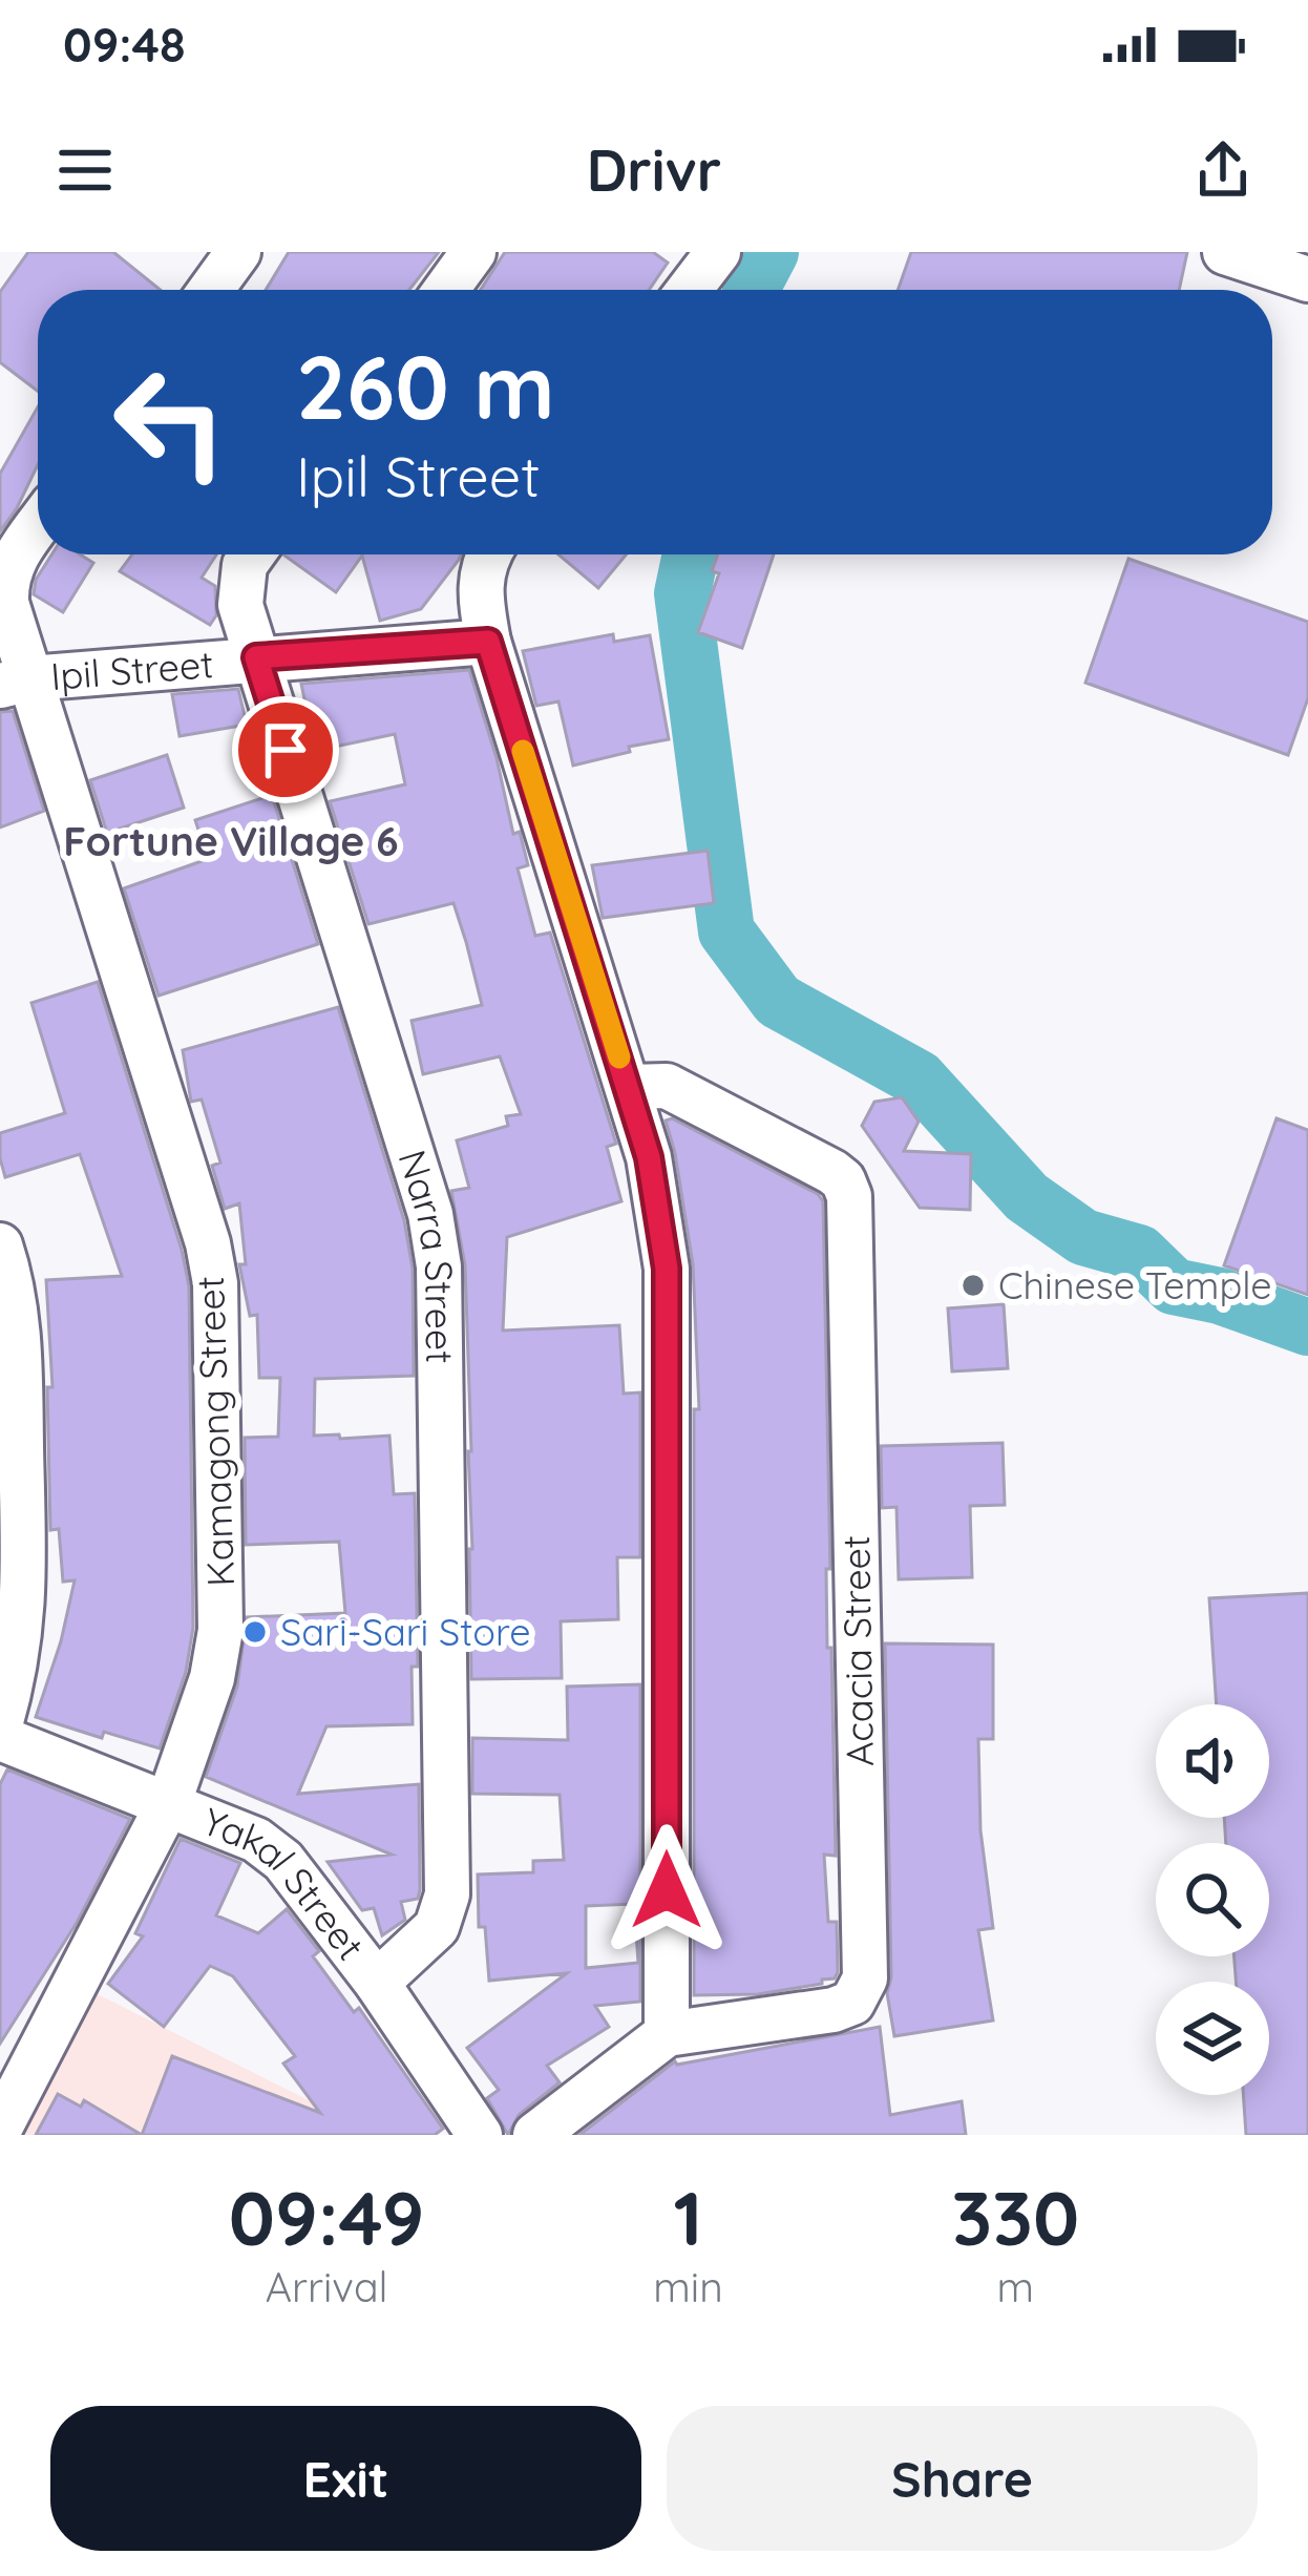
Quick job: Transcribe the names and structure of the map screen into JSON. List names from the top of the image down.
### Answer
{
  "streets": {
    "street": [
      "Ipil Street",
      "Narra Street",
      "Kamagong Street",
      "Acacia Street",
      "Yakal Street"
    ]
  },
  "crossings": [
    ["Ipil Street", "Narra Street"],
    ["Ipil Street", "Kamagong Street"],
    ["Narra Street", "Yakal Street"],
    ["Kamagong Street", "Yakal Street"]
  ],
  "districts": ["Fortune Village 6"],
  "places": ["Chinese Temple", "Sari-Sari Store"],
  "page": {
    "status": "09:48",
    "header": "Drivr",
    "turn": ["260 m", "Ipil Street"],
    "eta": [
      "09:49",
      "Arrival",
      "1",
      "min",
      "330",
      "m"
    ],
    "buttons": ["Exit", "Share"]
  }
}
